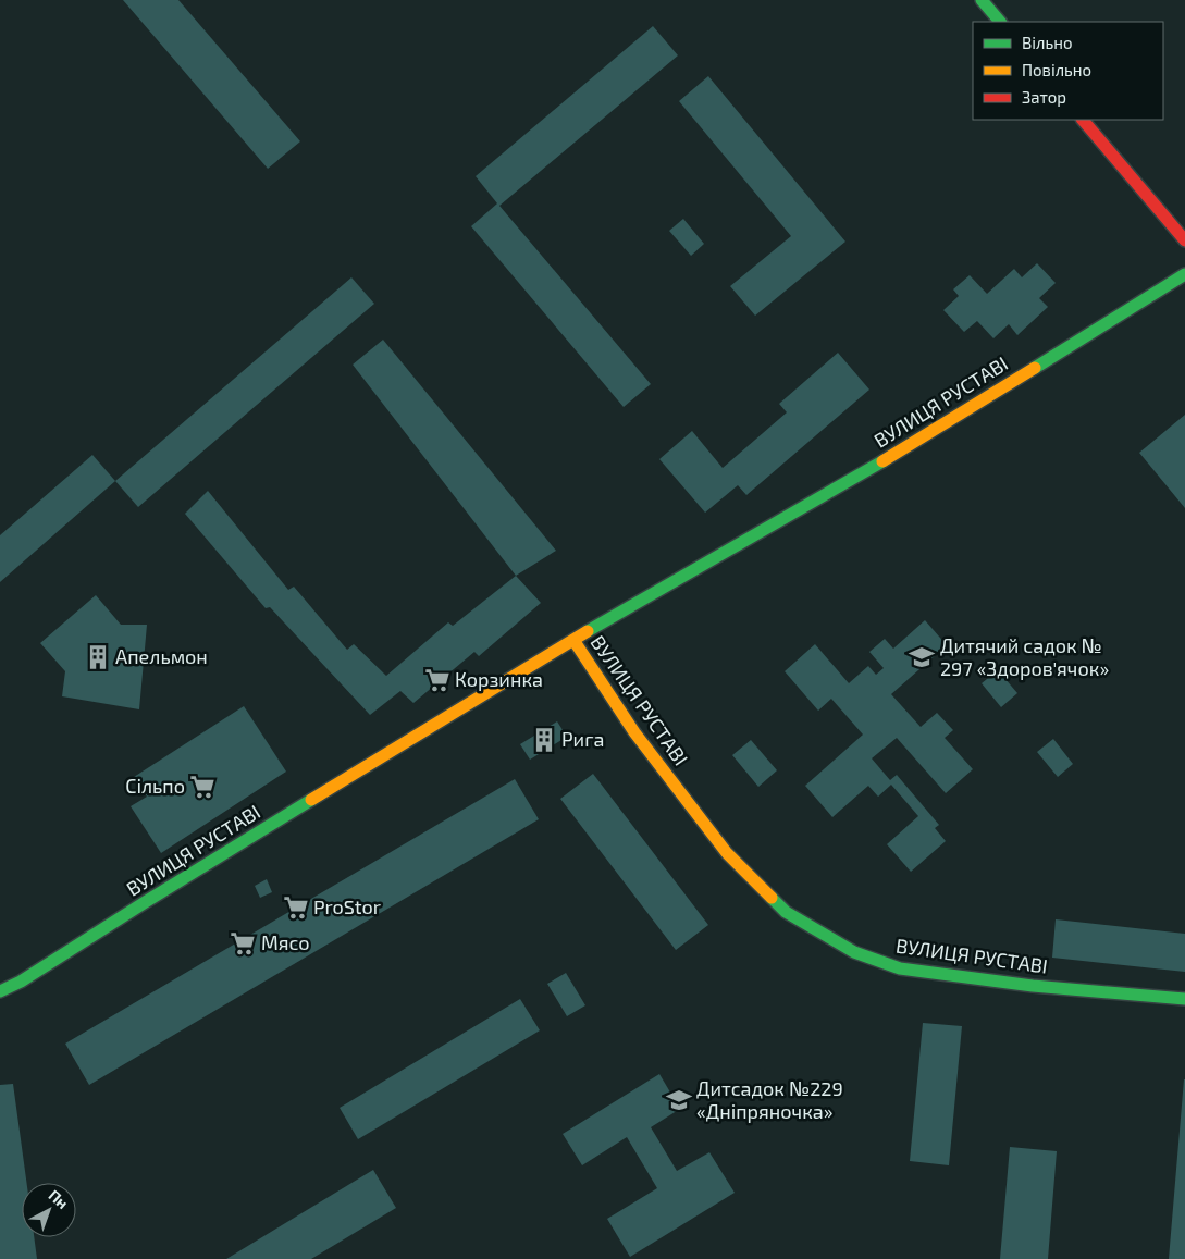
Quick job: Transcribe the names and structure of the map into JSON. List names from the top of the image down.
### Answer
{
  "streets": {
    "street": ["ВУЛИЦЯ РУСТАВІ"]
  },
  "places": {
    "building": ["Апельмон", "Рига"],
    "school or university": ["Дитячий садок № 297 «Здоров'ячок»", "Дитсадок №229 «Дніпряночка»"],
    "supermarket": [
      "Корзинка",
      "Сільпо",
      "ProStor",
      "Мясо"
    ]
  },
  "legend": ["Вільно", "Повільно", "Затор"],
  "north": "top right"
}
